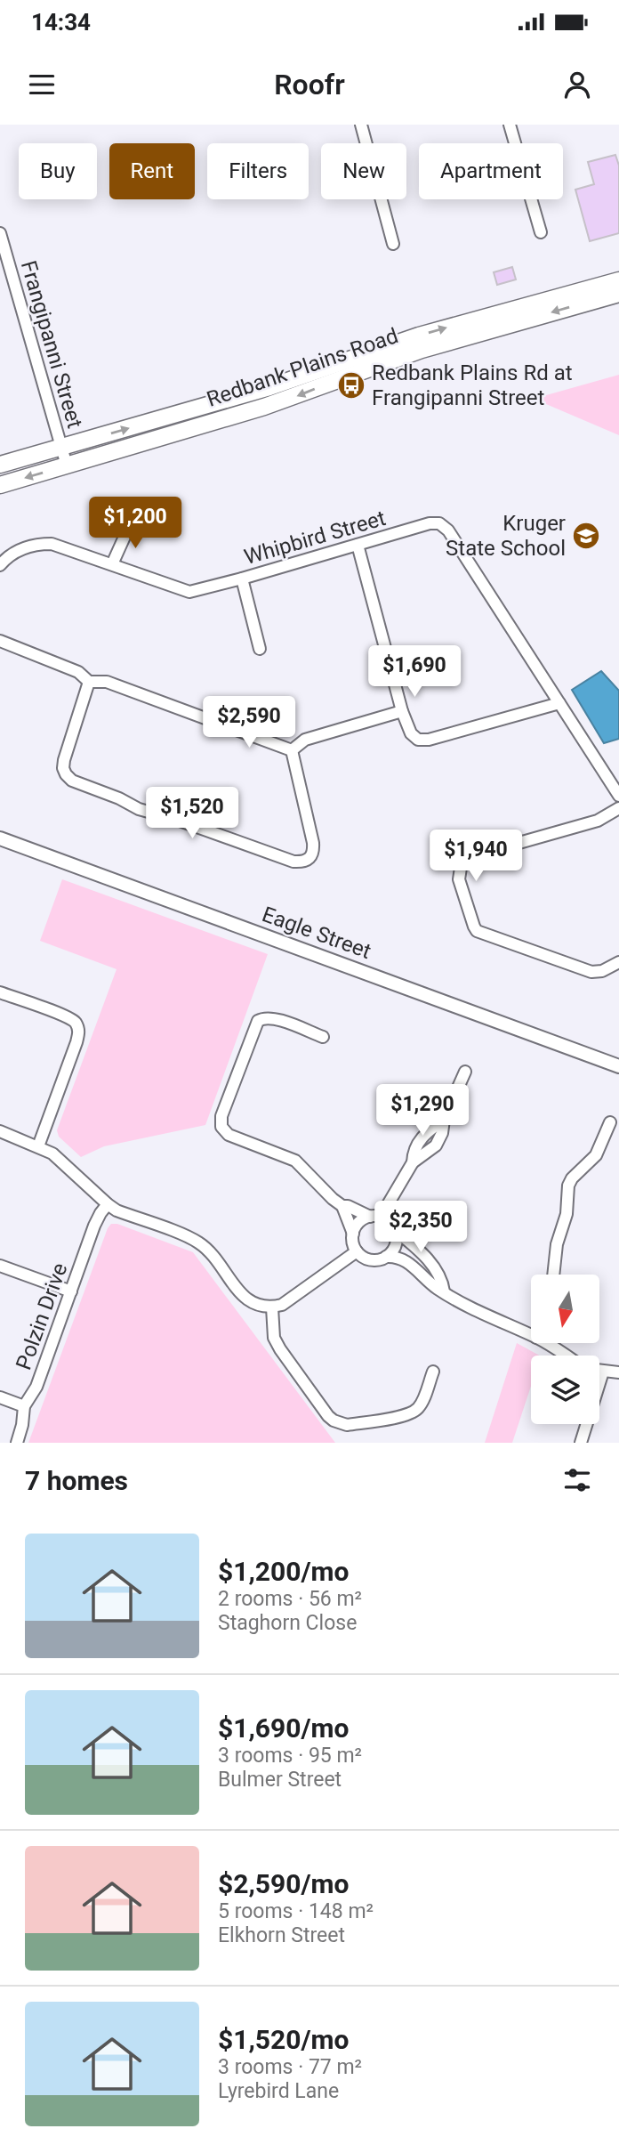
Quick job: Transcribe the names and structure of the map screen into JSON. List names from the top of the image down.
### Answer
{
  "streets": {
    "main road": ["Redbank Plains Road"],
    "street": [
      "Frangipanni Street",
      "Whipbird Street",
      "Eagle Street",
      "Polzin Drive"
    ]
  },
  "crossings": [
    ["Frangipanni Street", "Redbank Plains Road"]
  ],
  "places": {
    "bus stop": ["Redbank Plains Rd at Frangipanni Street"],
    "school or university": ["Kruger State School"]
  },
  "north": "bottom",
  "page": {
    "status": "14:34",
    "header": "Roofr",
    "chip": [
      "Buy",
      "Rent",
      "Filters",
      "New",
      "Apartment"
    ],
    "price": [
      "$1,200",
      "$1,690",
      "$2,590",
      "$1,520",
      "$1,940",
      "$1,290",
      "$2,350"
    ],
    "heading": "7 homes",
    "list": [
      {
        "name": "$1,200/mo",
        "note": "2 rooms · 56 m² · Staghorn Close"
      },
      {
        "name": "$1,690/mo",
        "note": "3 rooms · 95 m² · Bulmer Street"
      },
      {
        "name": "$2,590/mo",
        "note": "5 rooms · 148 m² · Elkhorn Street"
      },
      {
        "name": "$1,520/mo",
        "note": "3 rooms · 77 m² · Lyrebird Lane"
      }
    ]
  }
}
